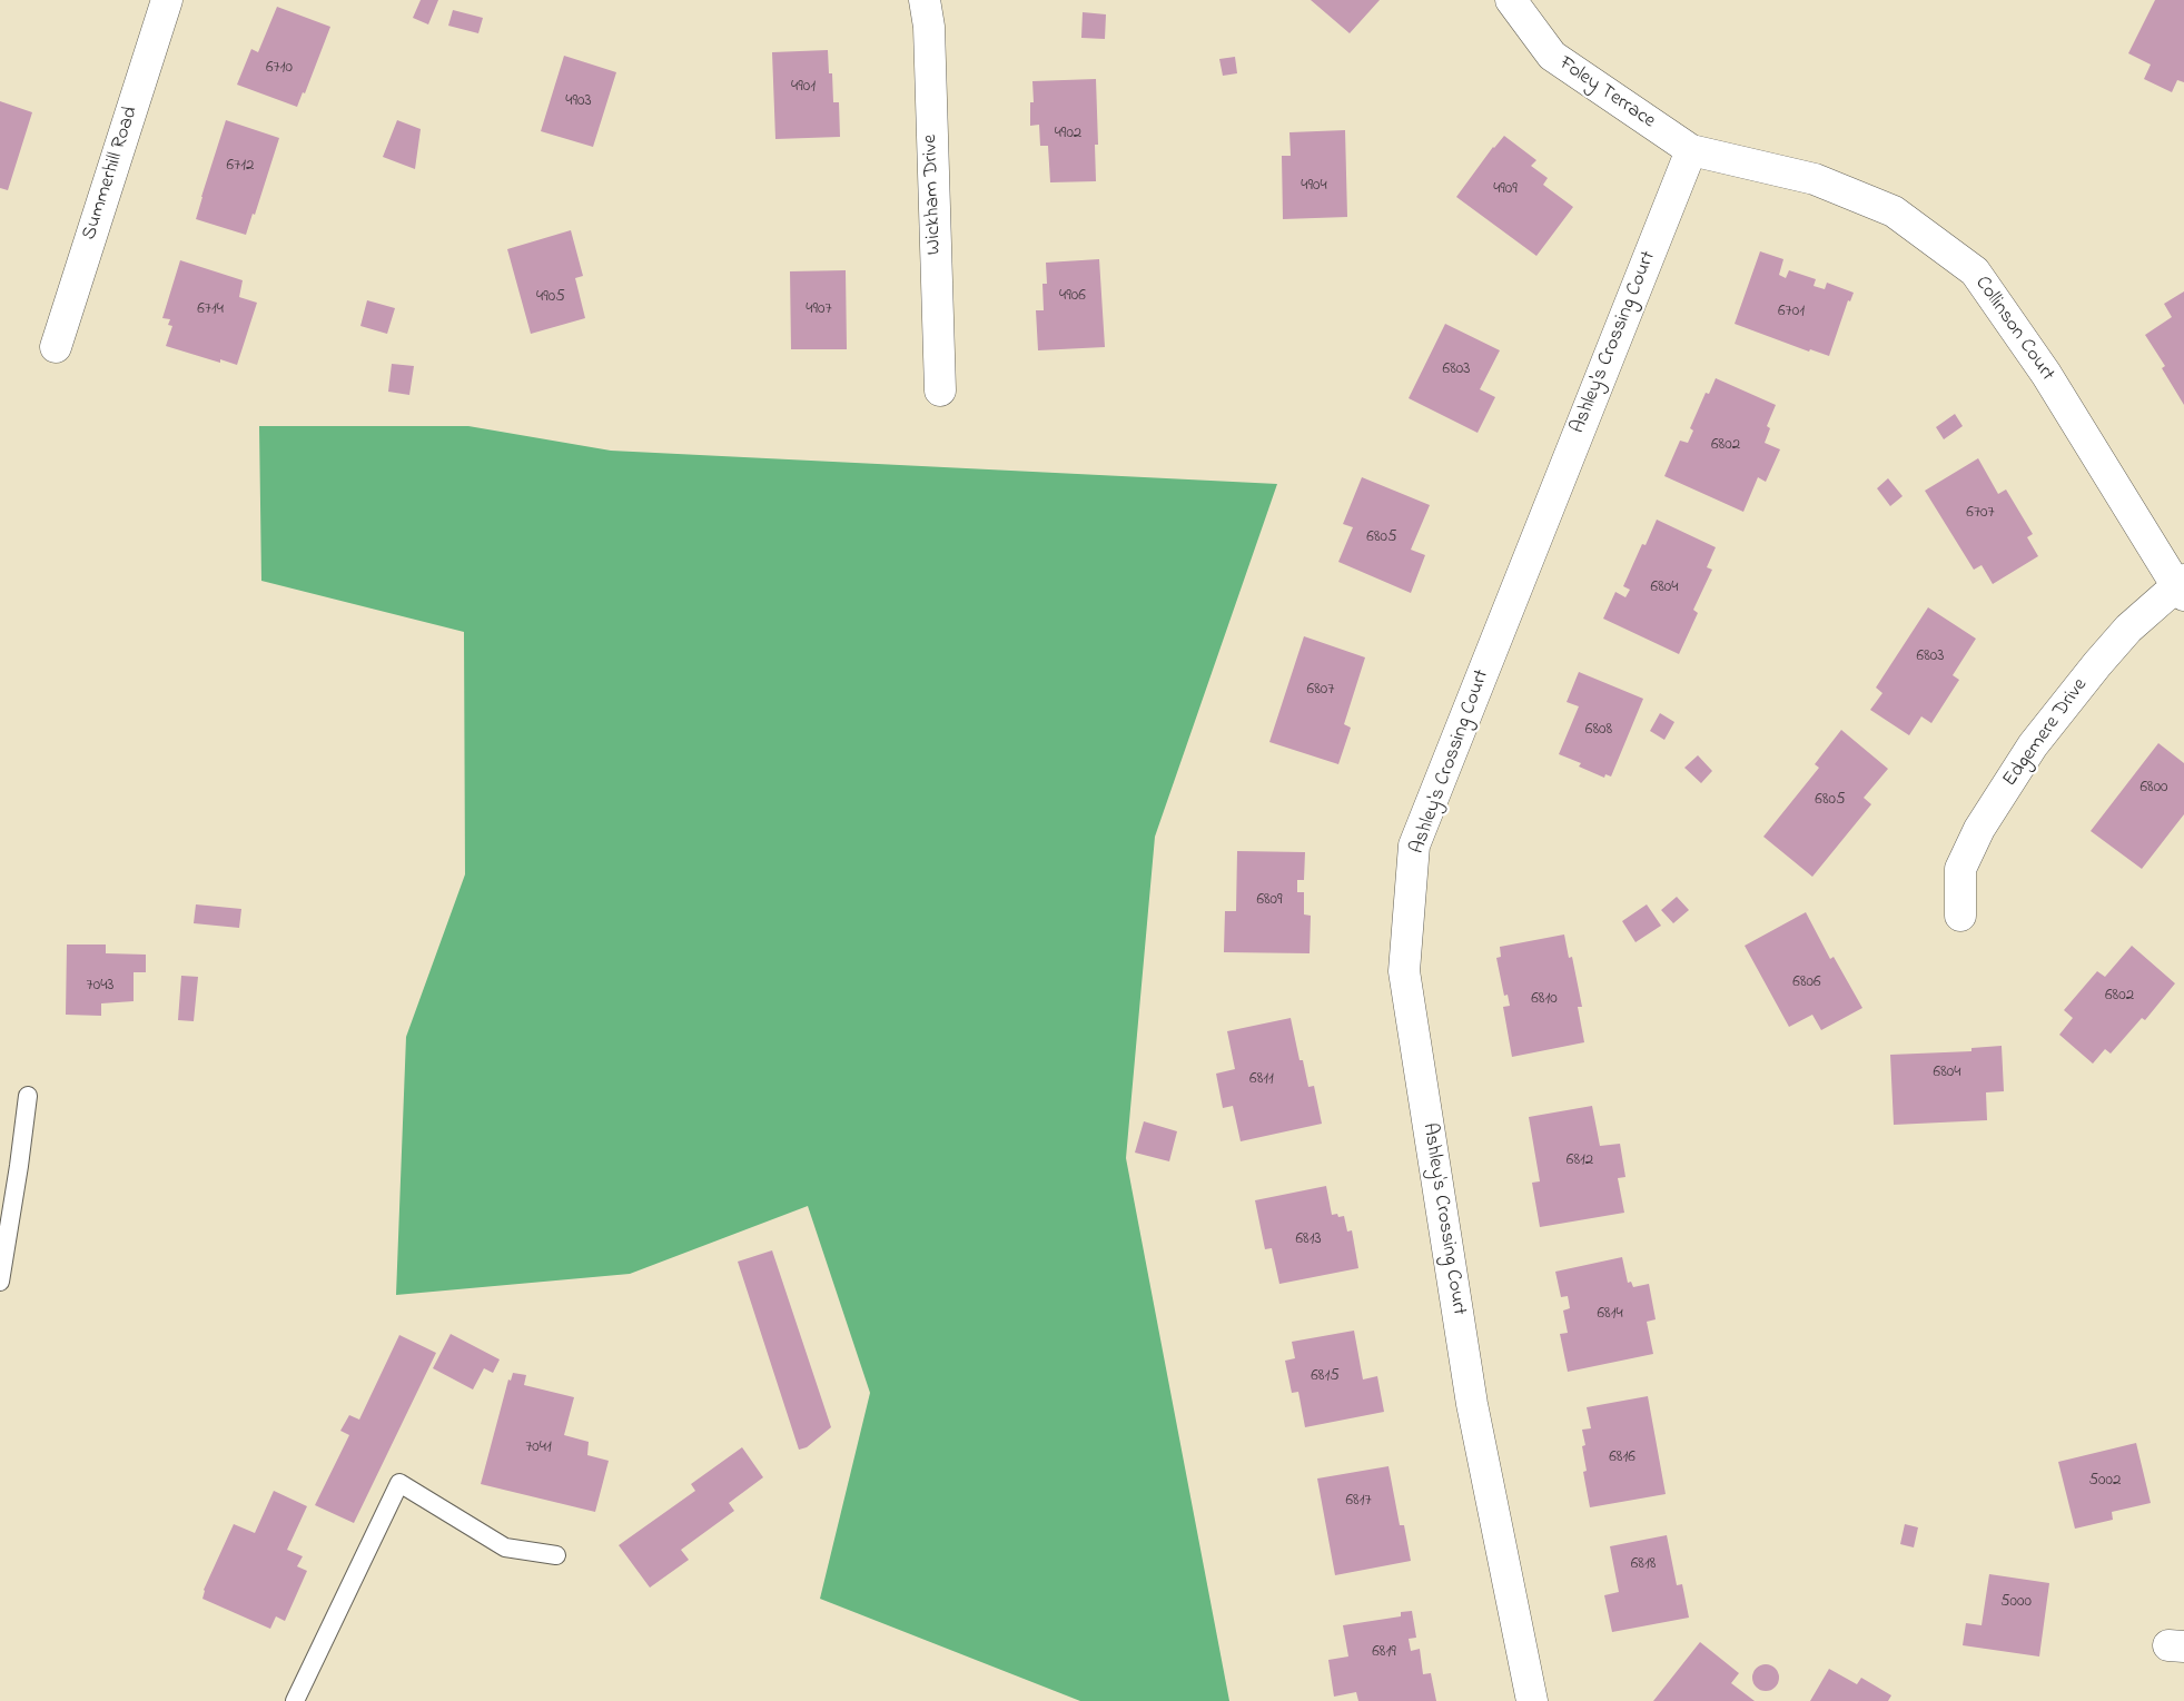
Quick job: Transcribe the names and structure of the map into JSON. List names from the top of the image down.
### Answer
{
  "streets": {
    "street": [
      "Foley Terrace",
      "Summerhill Road",
      "Wickham Drive",
      "Collinson Court",
      "Ashley's Crossing Court",
      "Edgemere Drive"
    ]
  },
  "crossings": [
    ["Foley Terrace", "Collinson Court"],
    ["Foley Terrace", "Ashley's Crossing Court"],
    ["Collinson Court", "Ashley's Crossing Court"],
    ["Collinson Court", "Edgemere Drive"]
  ],
  "house_numbers": [
    "6710",
    "4901",
    "4903",
    "4902",
    "6712",
    "4904",
    "4909",
    "4906",
    "4905",
    "6714",
    "4907",
    "6701",
    "6803",
    "6802",
    "6707",
    "6805",
    "6804",
    "6803",
    "6807",
    "6808",
    "6800",
    "6805",
    "6809",
    "6806",
    "7043",
    "6802",
    "6810",
    "6804",
    "6811",
    "6812",
    "6813",
    "6814",
    "6815",
    "7041",
    "6816",
    "5002",
    "6817",
    "6818",
    "5000",
    "6819"
  ]
}
